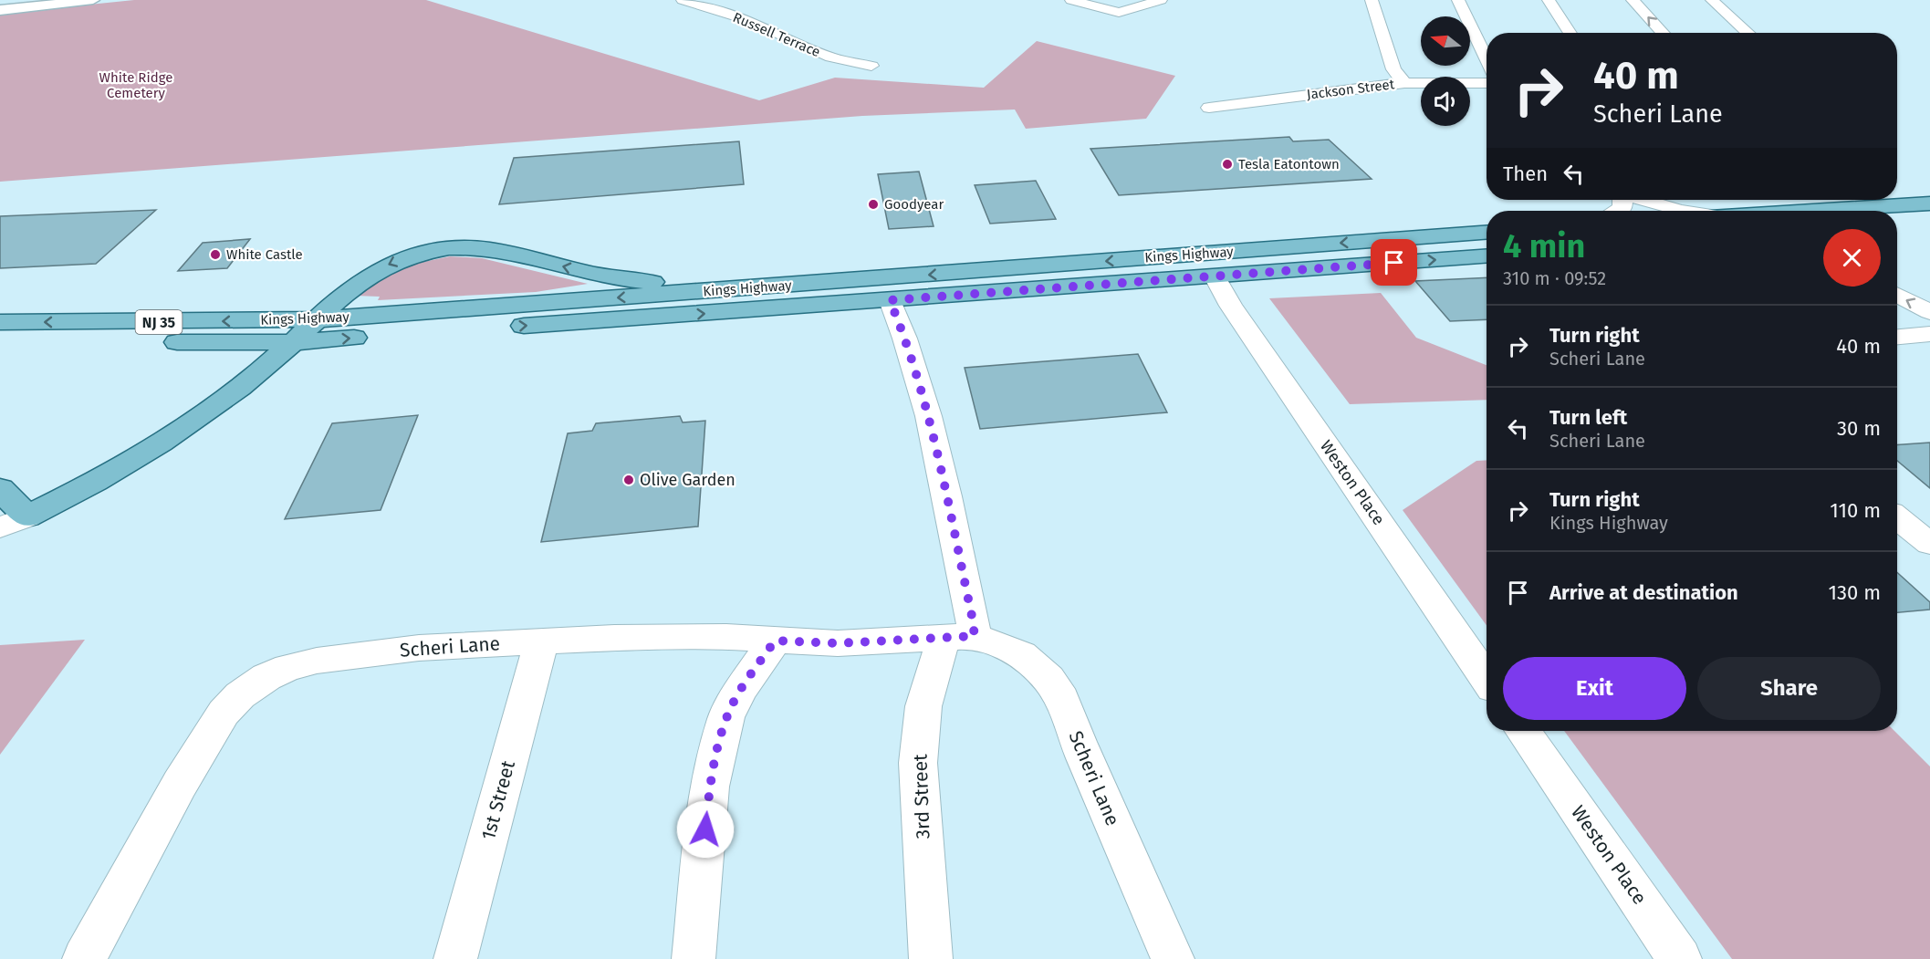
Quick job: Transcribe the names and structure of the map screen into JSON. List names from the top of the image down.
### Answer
{
  "streets": {
    "main road": ["Kings Highway", "NJ 35"],
    "street": [
      "Russell Terrace",
      "Jackson Street",
      "Weston Place",
      "Scheri Lane",
      "3rd Street",
      "1st Street"
    ]
  },
  "crossings": [
    ["Kings Highway", "Weston Place"],
    ["Scheri Lane", "3rd Street"],
    ["Scheri Lane", "1st Street"]
  ],
  "parks": ["White Ridge Cemetery"],
  "places": [
    "Tesla Eatontown",
    "Goodyear",
    "White Castle",
    "Olive Garden"
  ],
  "north": "left",
  "page": {
    "turn": ["40 m", "Scheri Lane"],
    "then": "Then",
    "heading": ["4 min", "310 m · 09:52"],
    "list": [
      {
        "name": "Turn right",
        "note": "Scheri Lane",
        "value": "40 m"
      },
      {
        "name": "Turn left",
        "note": "Scheri Lane",
        "value": "30 m"
      },
      {
        "name": "Turn right",
        "note": "Kings Highway",
        "value": "110 m"
      },
      {
        "name": "Arrive at destination",
        "value": "130 m"
      }
    ],
    "buttons": ["Exit", "Share"]
  }
}
